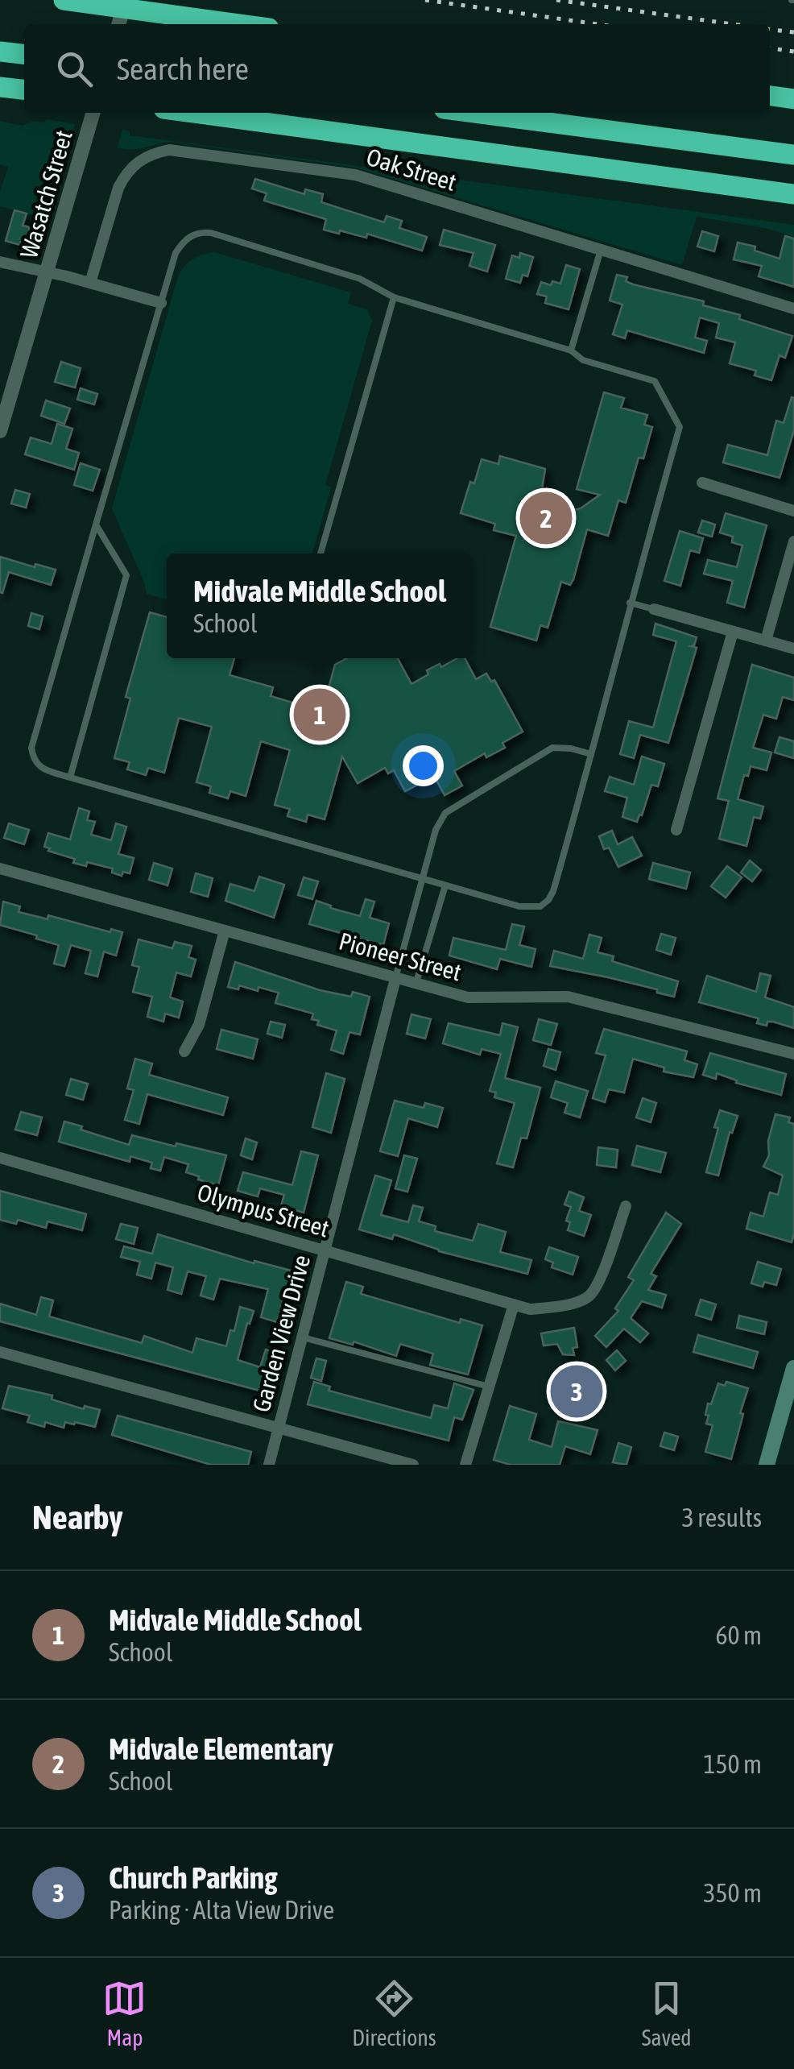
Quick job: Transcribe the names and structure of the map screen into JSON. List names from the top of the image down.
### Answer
{
  "streets": {
    "street": [
      "Oak Street",
      "Wasatch Street",
      "Pioneer Street",
      "Olympus Street",
      "Garden View Drive"
    ]
  },
  "crossings": [
    ["Pioneer Street", "Garden View Drive"],
    ["Olympus Street", "Garden View Drive"]
  ],
  "page": {
    "search": "Search here",
    "pins": ["2", "1", "3"],
    "popup": ["Midvale Middle School", "School"],
    "heading": ["Nearby", "3 results"],
    "list": [
      {
        "mark": "1",
        "name": "Midvale Middle School",
        "note": "School",
        "value": "60 m"
      },
      {
        "mark": "2",
        "name": "Midvale Elementary",
        "note": "School",
        "value": "150 m"
      },
      {
        "mark": "3",
        "name": "Church Parking",
        "note": "Parking · Alta View Drive",
        "value": "350 m"
      }
    ],
    "nav": ["Map", "Directions", "Saved"]
  }
}
